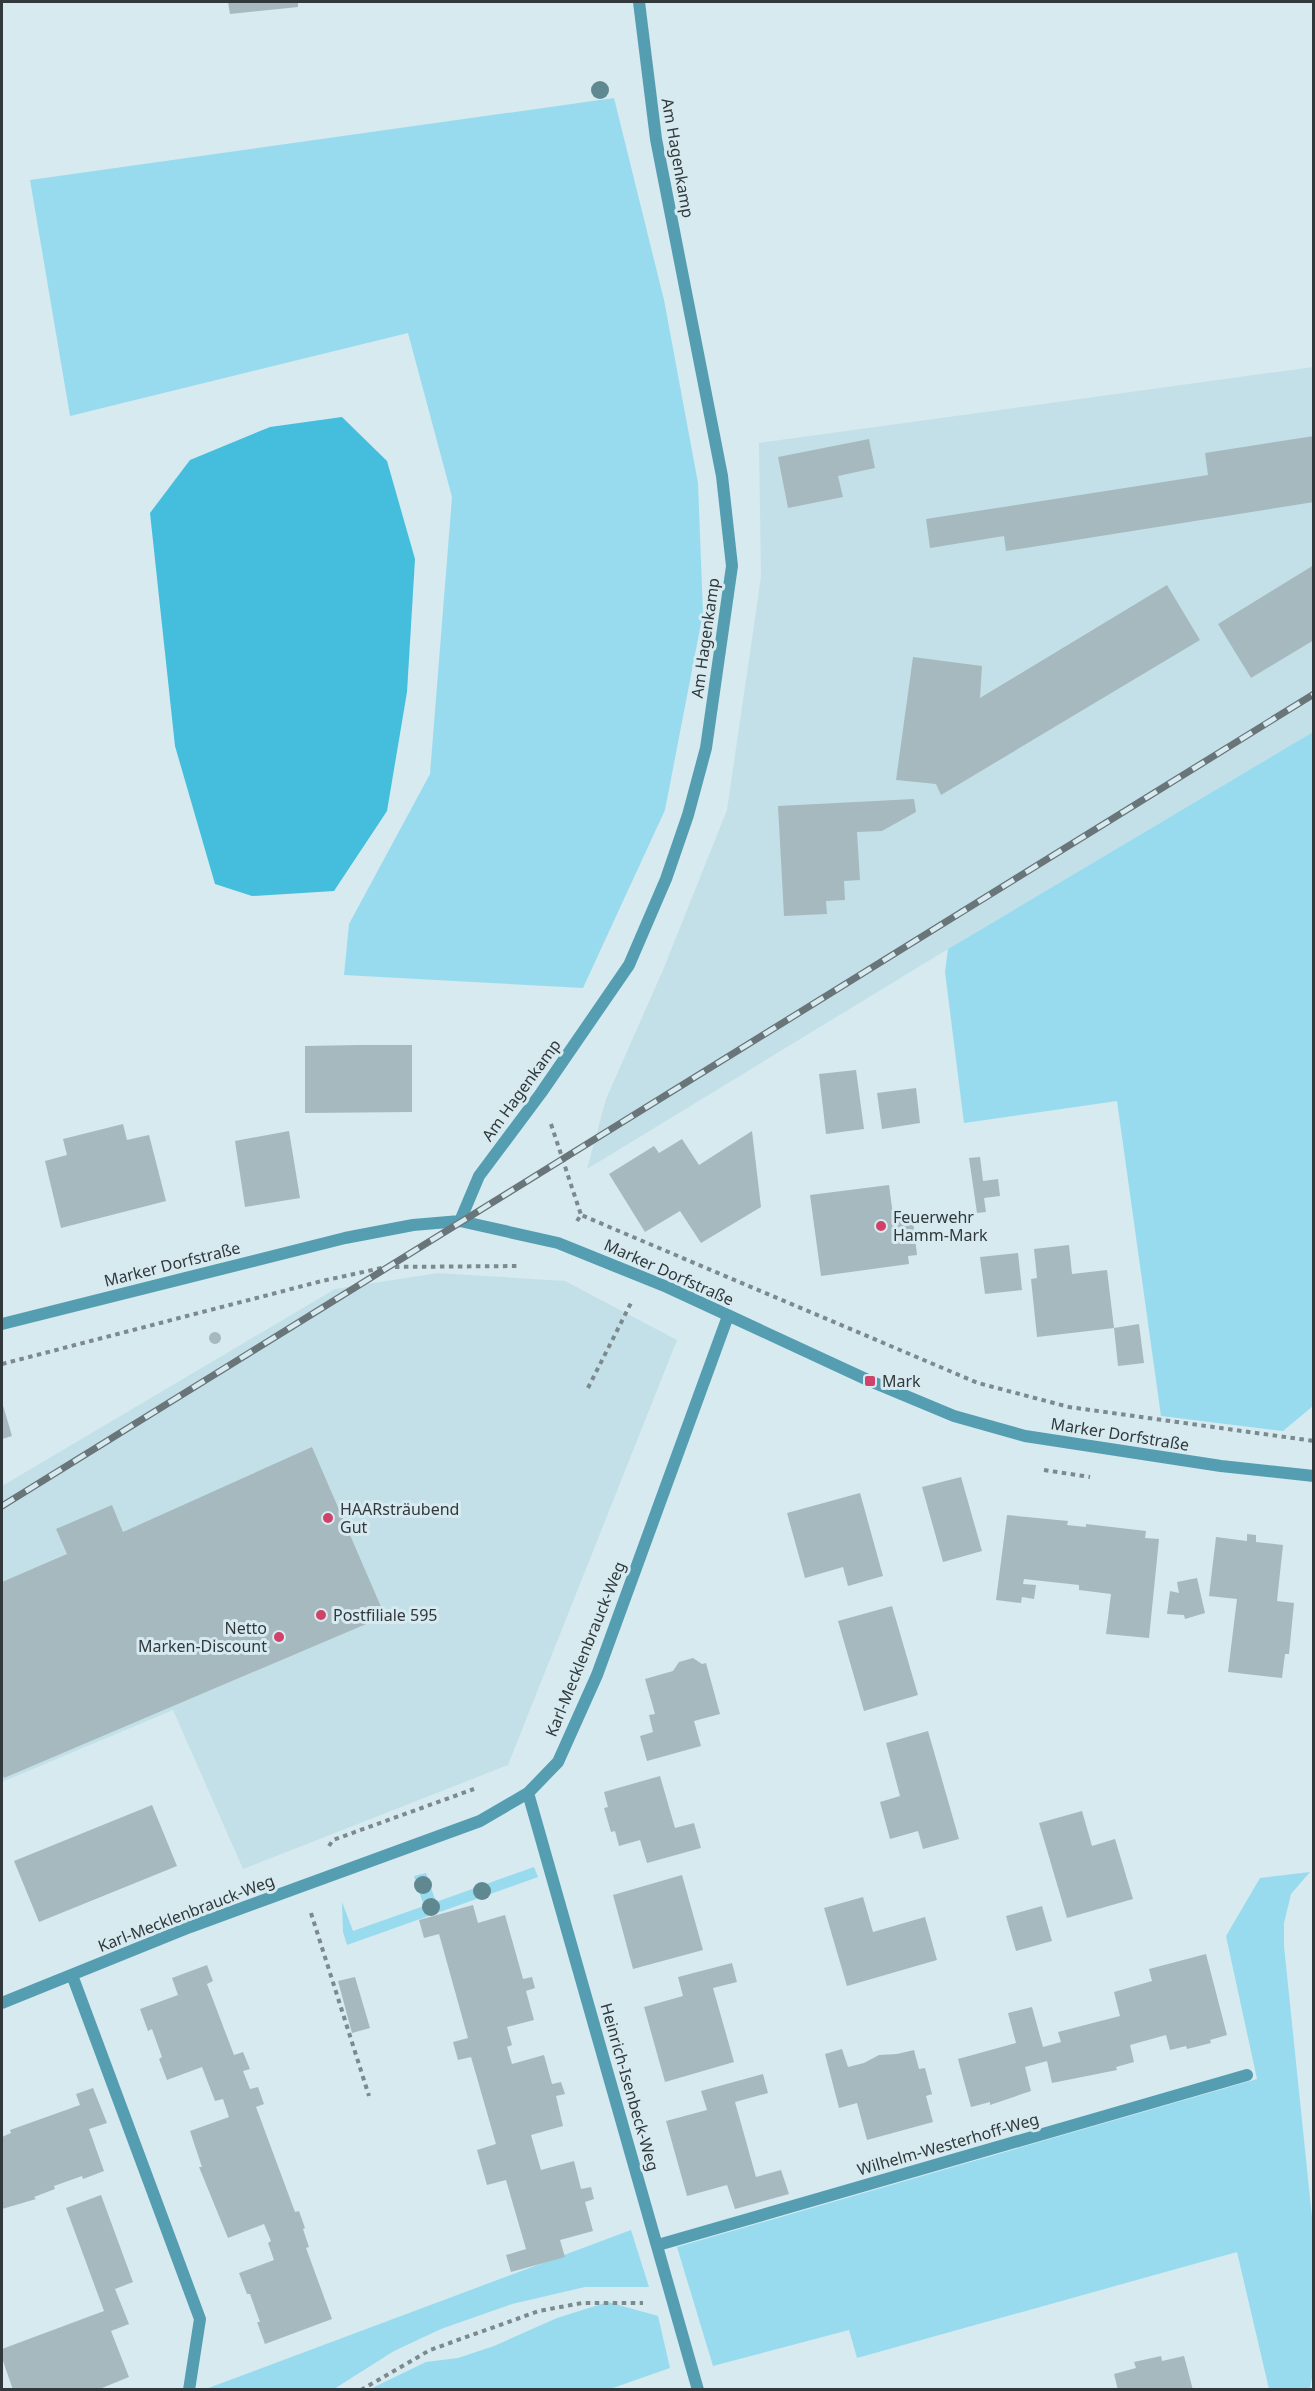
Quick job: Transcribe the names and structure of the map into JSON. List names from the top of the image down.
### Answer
{
  "streets": {
    "street": [
      "Am Hagenkamp",
      "Marker Dorfstraße",
      "Karl-Mecklenbrauck-Weg",
      "Heinrich-Isenbeck-Weg",
      "Wilhelm-Westerhoff-Weg"
    ]
  },
  "crossings": [
    ["Am Hagenkamp", "Marker Dorfstraße"],
    ["Marker Dorfstraße", "Karl-Mecklenbrauck-Weg"],
    ["Karl-Mecklenbrauck-Weg", "Heinrich-Isenbeck-Weg"],
    ["Heinrich-Isenbeck-Weg", "Wilhelm-Westerhoff-Weg"]
  ],
  "places": {
    "other": [
      "Feuerwehr Hamm-Mark",
      "HAARsträubend Gut",
      "Postfiliale 595",
      "Netto Marken-Discount"
    ],
    "transit": ["Mark"]
  }
}
